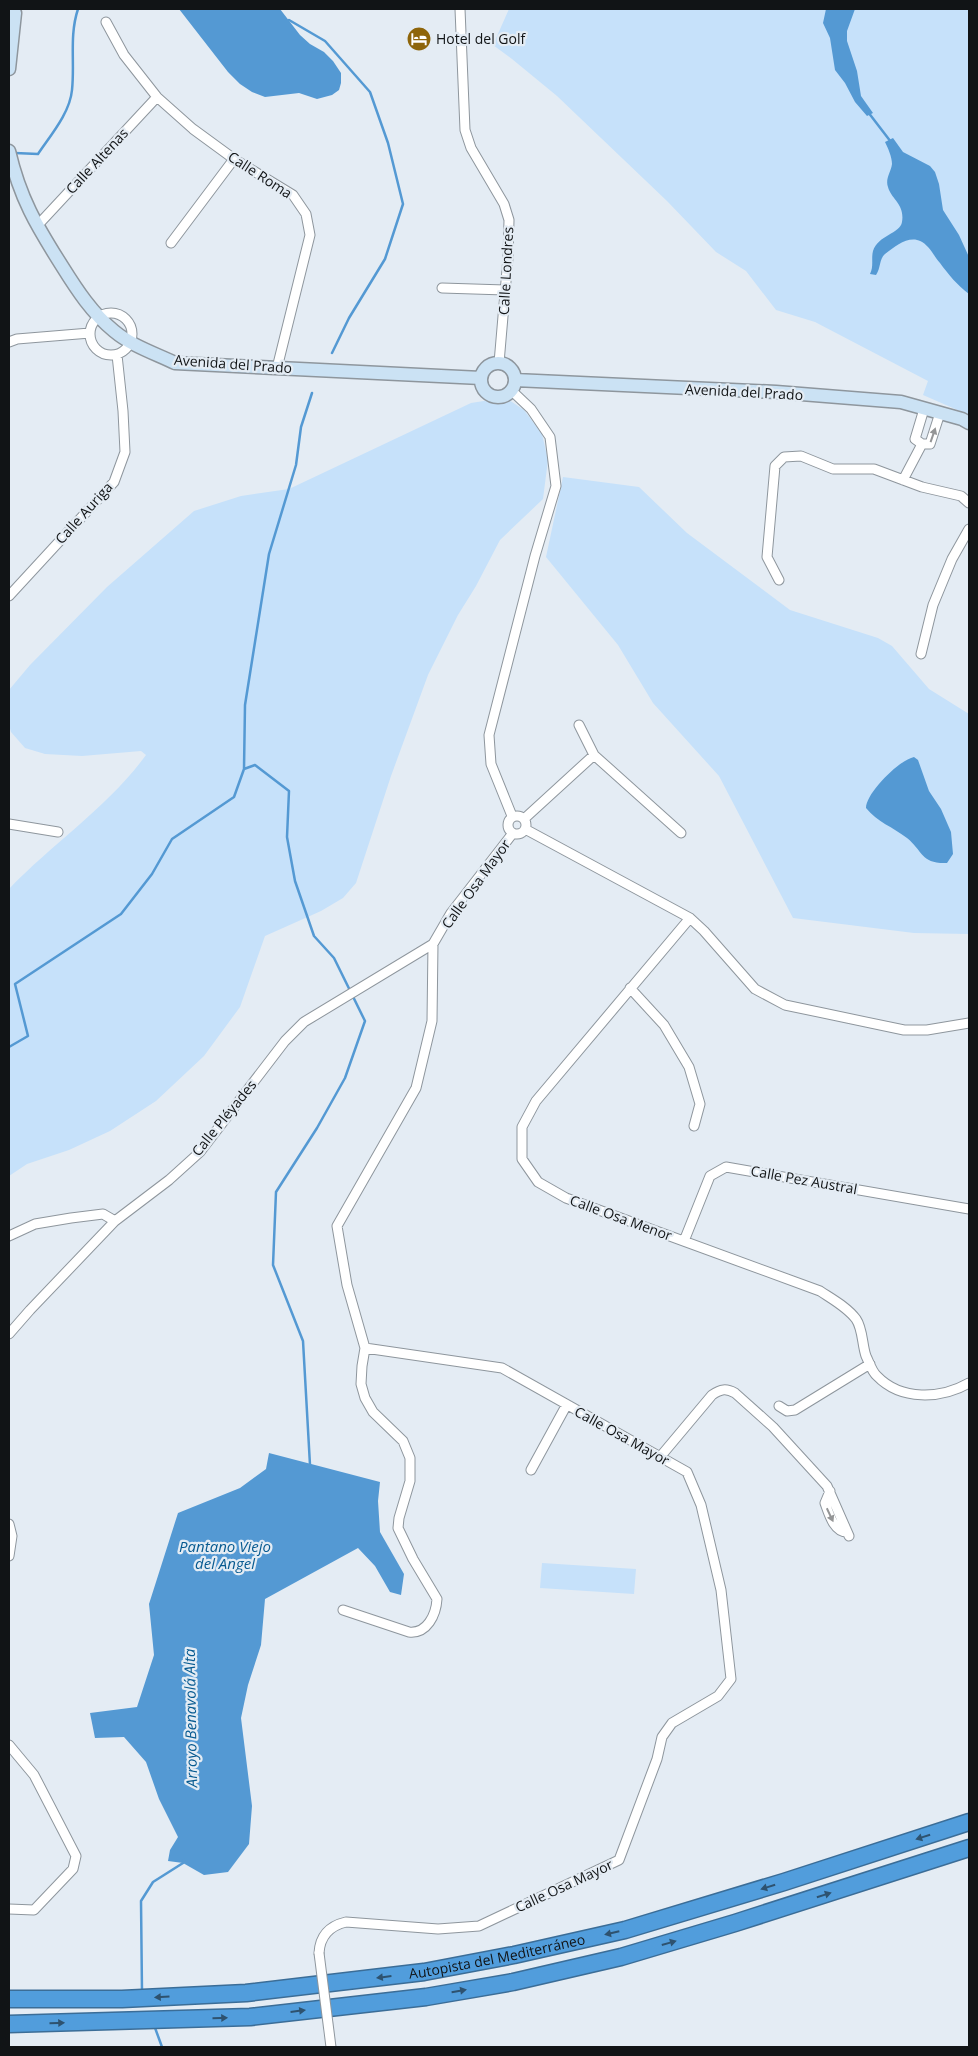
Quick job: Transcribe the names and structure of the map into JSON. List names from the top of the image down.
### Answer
{
  "streets": {
    "highway": ["Autopista del Mediterráneo"],
    "street": [
      "Calle Altenas",
      "Calle Roma",
      "Calle Londres",
      "Avenida del Prado",
      "Calle Auriga",
      "Calle Osa Mayor",
      "Calle Pléyades",
      "Calle Pez Austral",
      "Calle Osa Menor"
    ]
  },
  "crossings": [
    ["Calle Altenas", "Calle Roma"],
    ["Calle Altenas", "Avenida del Prado"],
    ["Calle Roma", "Avenida del Prado"],
    ["Calle Londres", "Avenida del Prado"],
    ["Calle Osa Mayor", "Calle Pléyades"],
    ["Calle Pez Austral", "Calle Osa Menor"]
  ],
  "water": ["Pantano Viejo del Angel", "Arroyo Benavolá Alta"],
  "places": {
    "hotel": ["Hotel del Golf"]
  }
}
